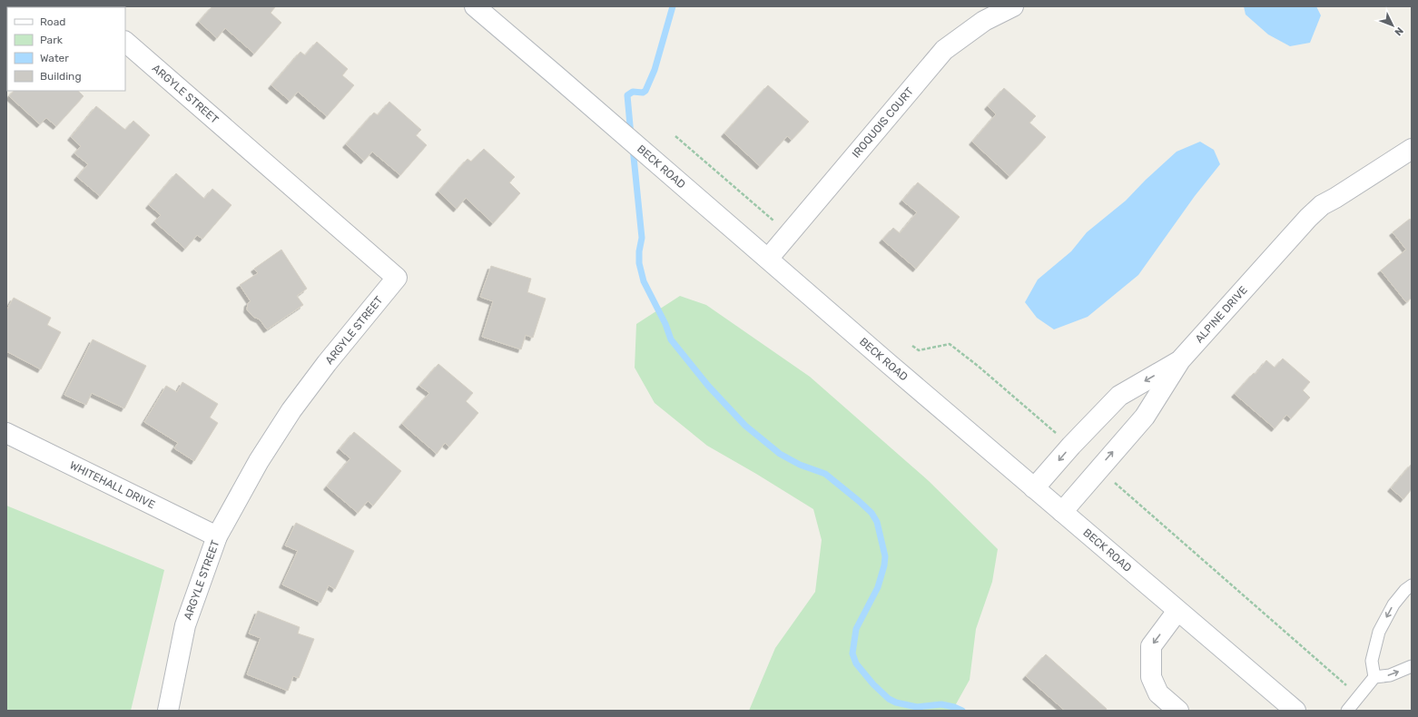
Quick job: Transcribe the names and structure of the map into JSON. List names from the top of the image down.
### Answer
{
  "streets": {
    "street": [
      "ARGYLE STREET",
      "IROQUOIS COURT",
      "BECK ROAD",
      "ALPINE DRIVE",
      "WHITEHALL DRIVE"
    ]
  },
  "crossings": [
    ["ARGYLE STREET", "WHITEHALL DRIVE"],
    ["IROQUOIS COURT", "BECK ROAD"],
    ["BECK ROAD", "ALPINE DRIVE"]
  ],
  "legend": [
    "Road",
    "Park",
    "Water",
    "Building"
  ],
  "north": "bottom right"
}
